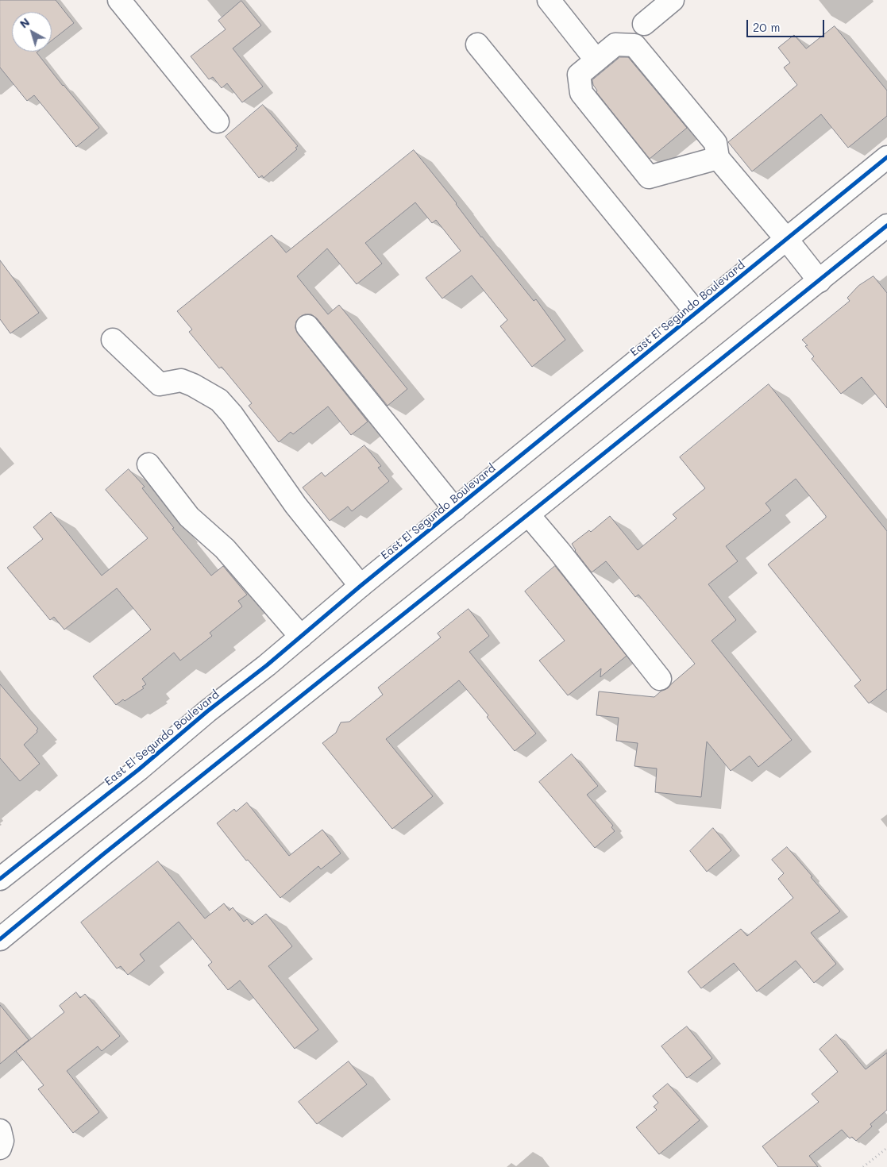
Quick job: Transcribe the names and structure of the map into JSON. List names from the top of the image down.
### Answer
{
  "streets": {
    "main road": ["East El Segundo Boulevard"]
  },
  "scale_bar": "20 m",
  "north": "top left"
}
